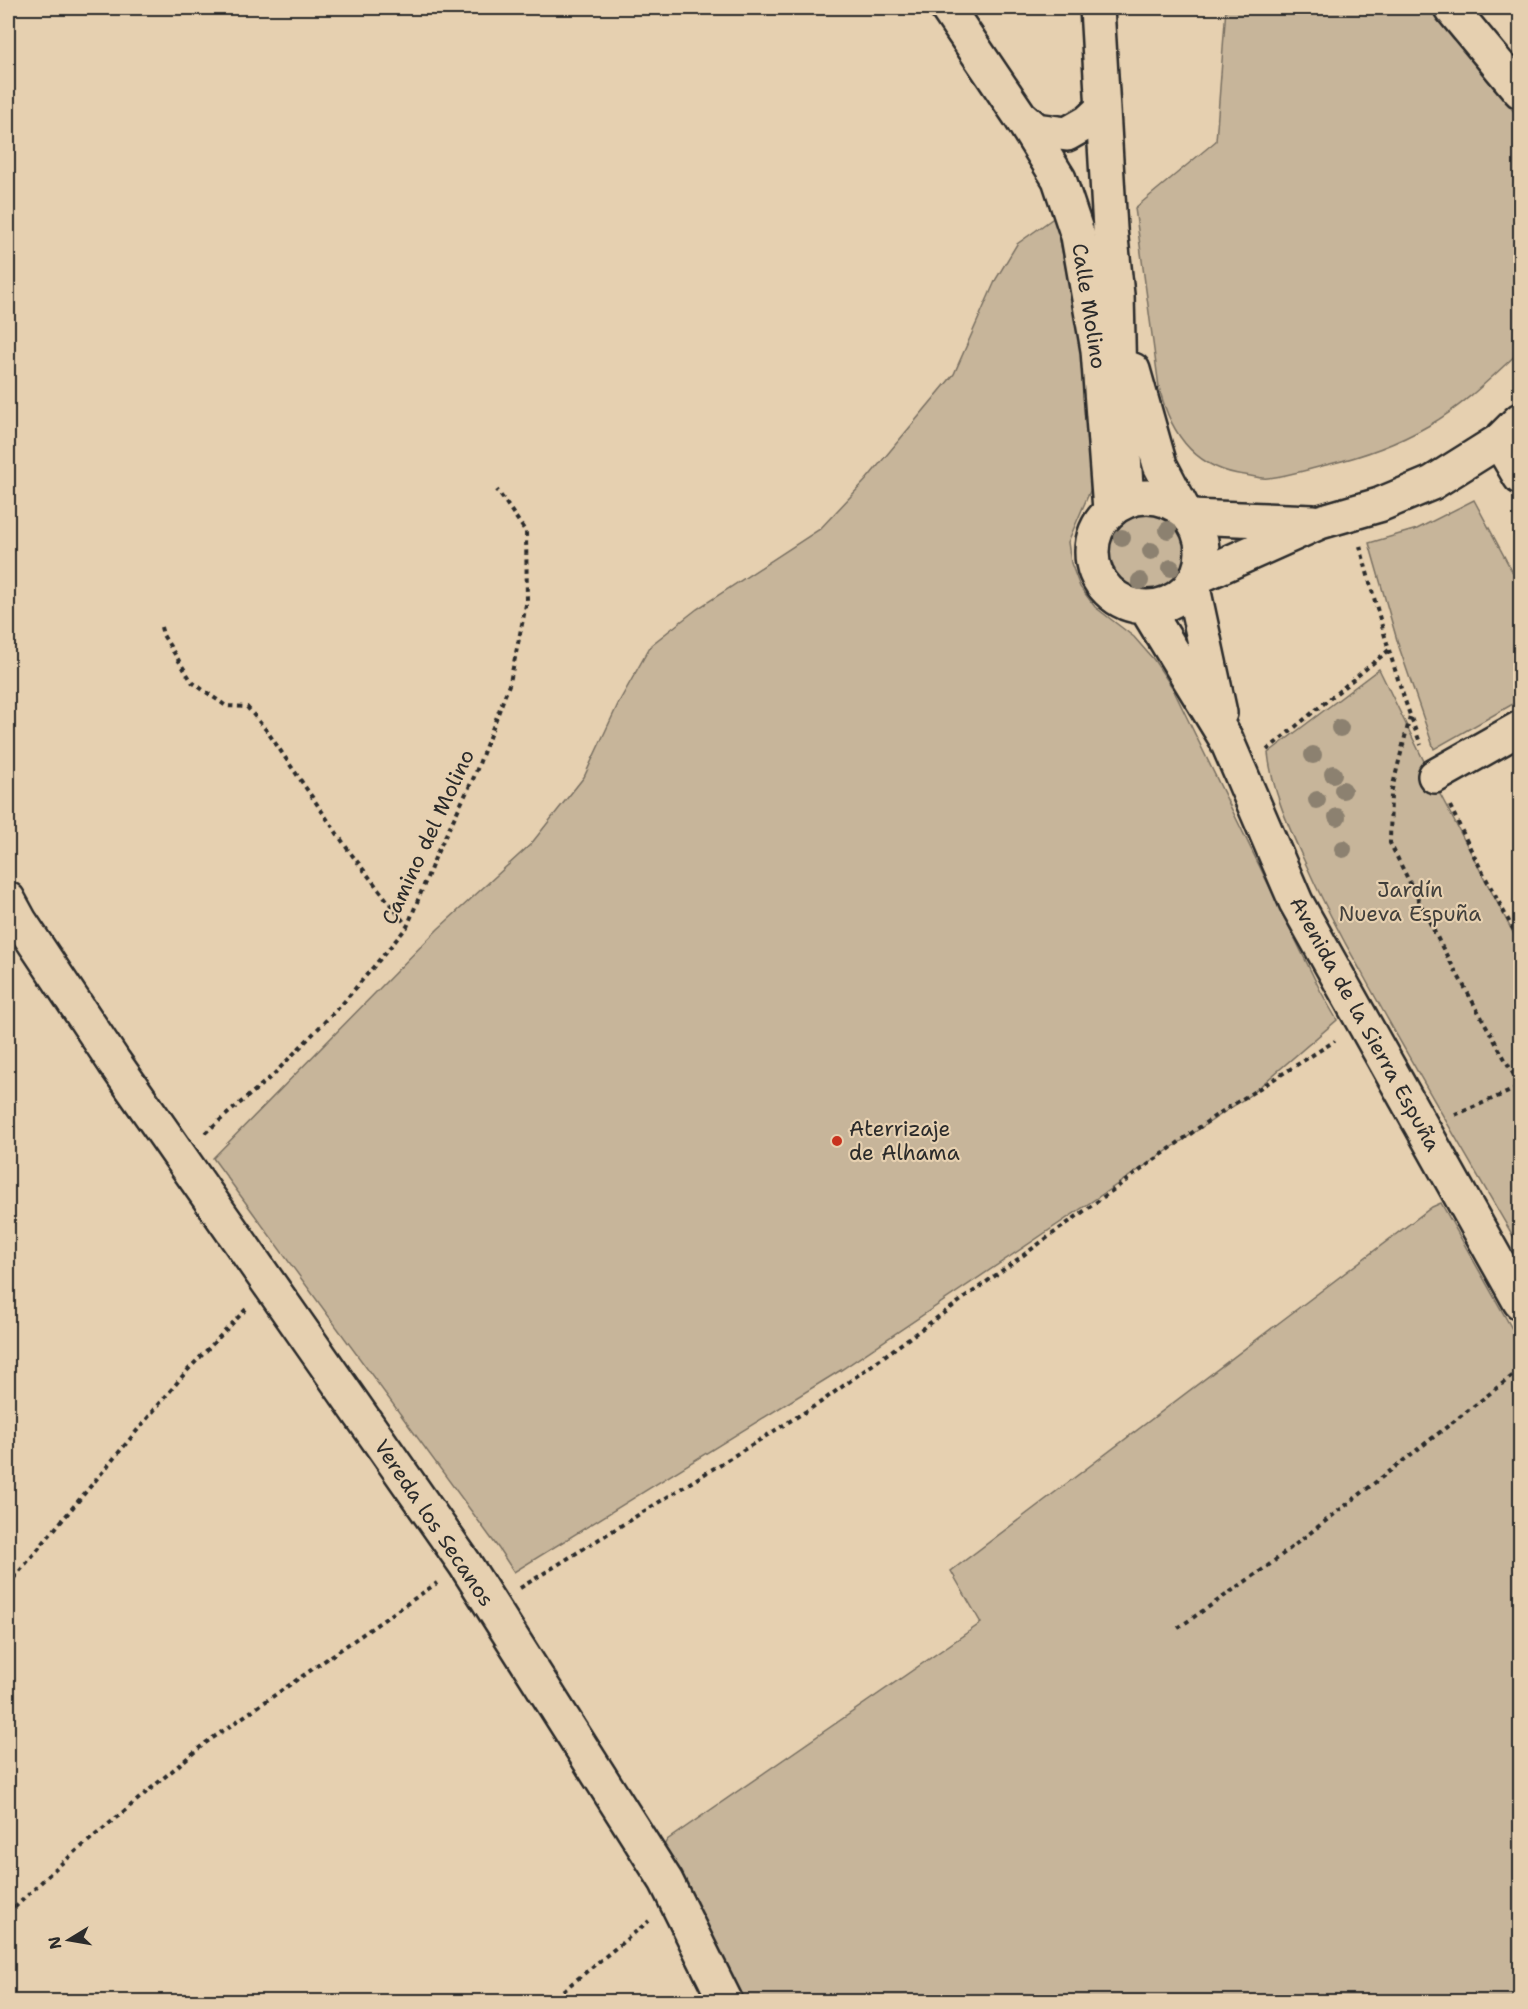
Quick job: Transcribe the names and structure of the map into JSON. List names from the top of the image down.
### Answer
{
  "streets": {
    "street": ["Calle Molino", "Avenida de la Sierra Espuña", "Vereda los Secanos"],
    "path": ["Camino del Molino"]
  },
  "crossings": [
    ["Calle Molino", "Avenida de la Sierra Espuña"],
    ["Camino del Molino", "Vereda los Secanos"]
  ],
  "parks": ["Jardín Nueva Espuña"],
  "places": ["Aterrizaje de Alhama"],
  "north": "left"
}
